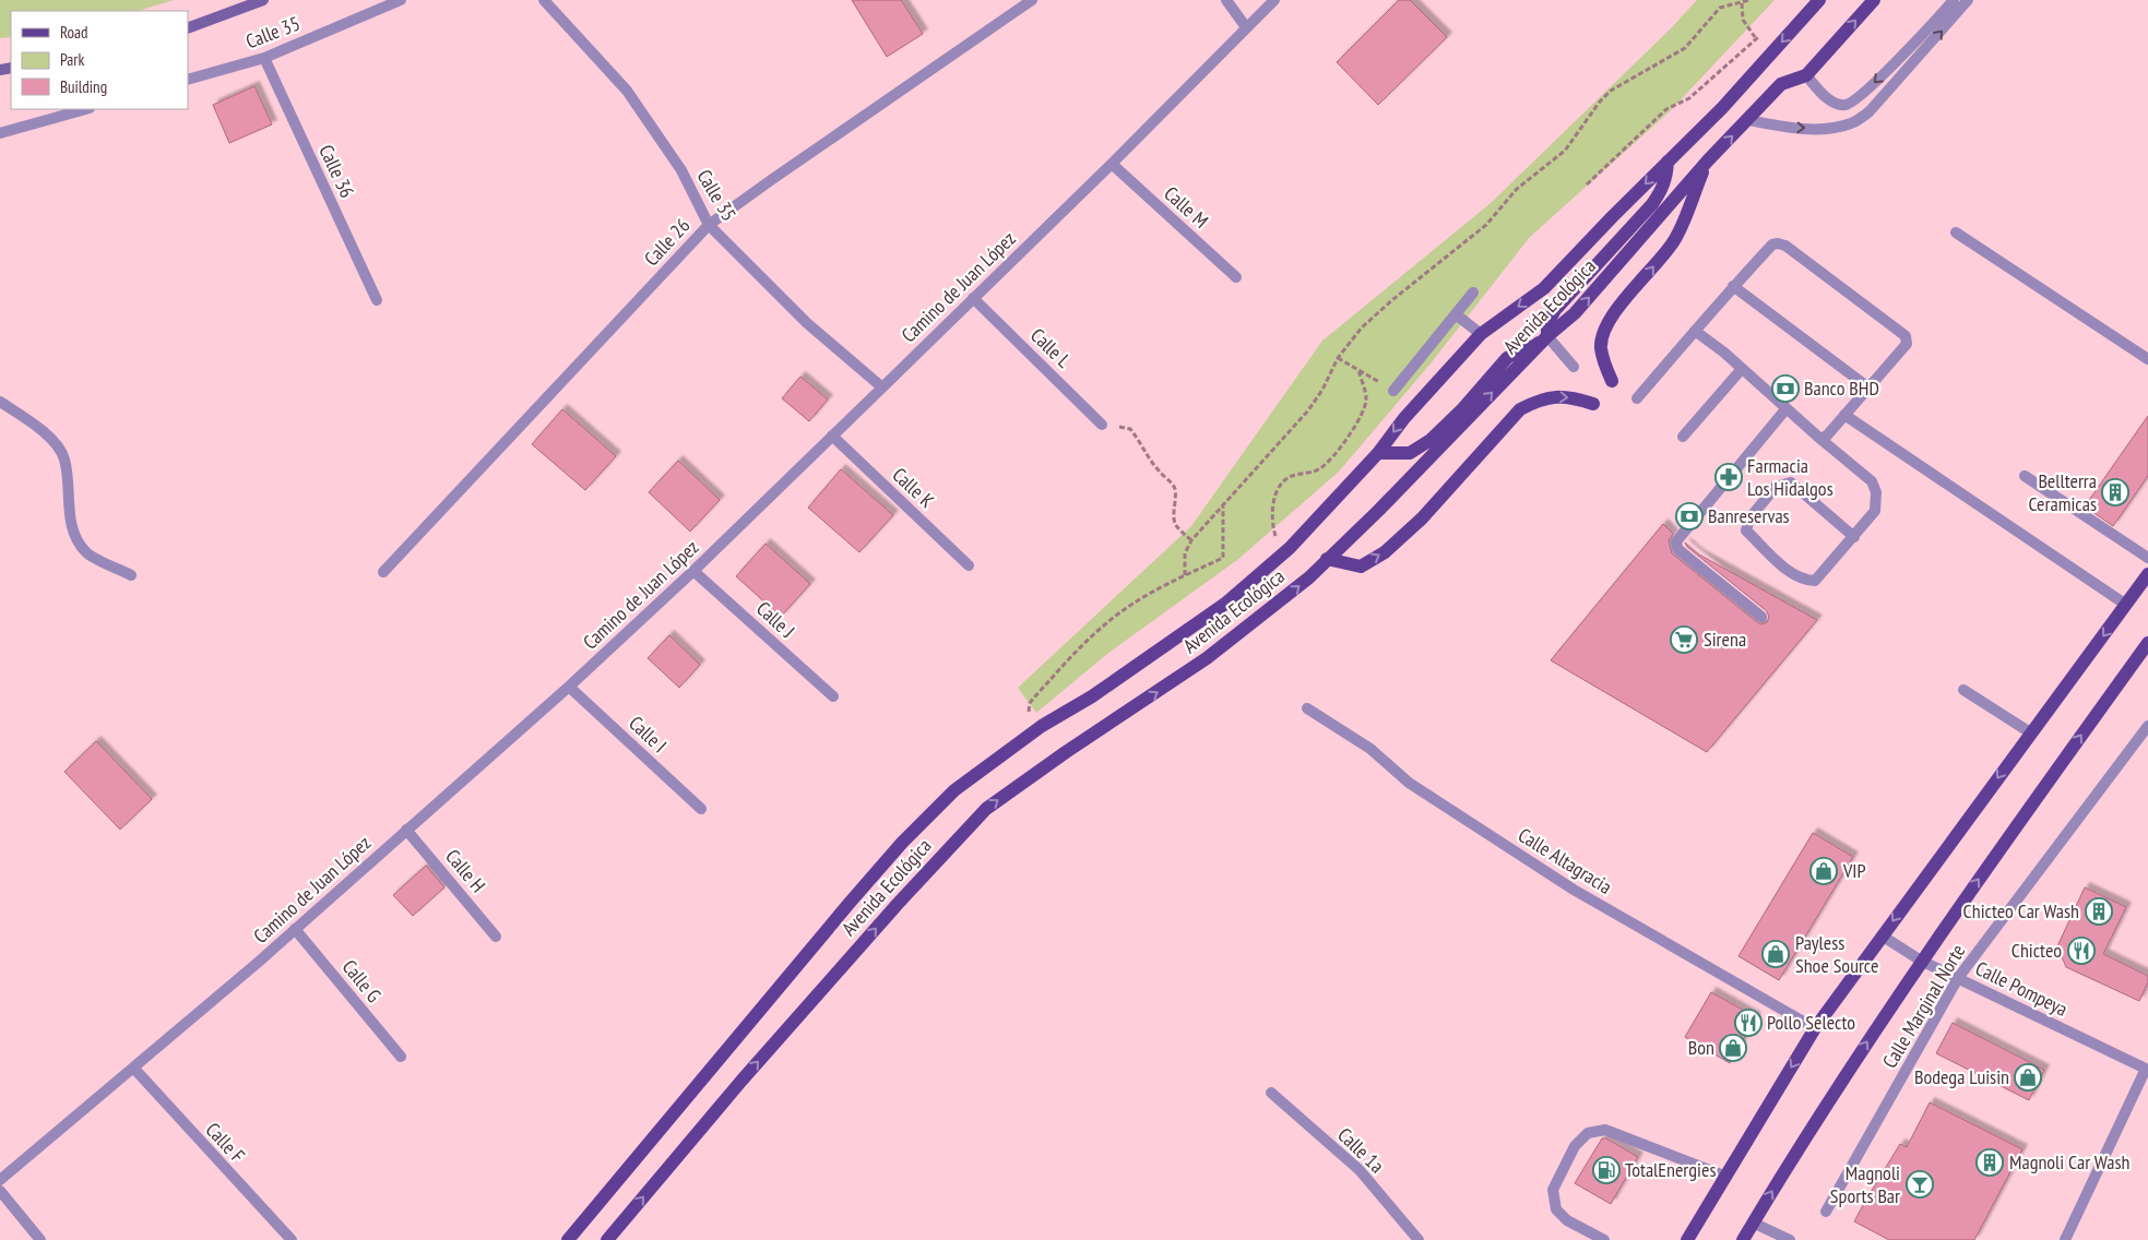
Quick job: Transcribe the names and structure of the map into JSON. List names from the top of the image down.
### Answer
{
  "streets": {
    "main road": ["Avenida Ecológica"],
    "street": [
      "Calle 35",
      "Calle 36",
      "Calle M",
      "Calle 26",
      "Camino de Juan López",
      "Calle L",
      "Calle K",
      "Calle J",
      "Calle I",
      "Calle Altagracia",
      "Calle H",
      "Calle G",
      "Calle Pompeya",
      "Calle Marginal Norte",
      "Calle F",
      "Calle 1a"
    ]
  },
  "crossings": [
    ["Calle 35", "Calle 36"],
    ["Calle 35", "Calle 26"],
    ["Calle 35", "Camino de Juan López"],
    ["Calle M", "Camino de Juan López"],
    ["Camino de Juan López", "Calle L"],
    ["Camino de Juan López", "Calle K"],
    ["Camino de Juan López", "Calle J"],
    ["Camino de Juan López", "Calle I"],
    ["Camino de Juan López", "Calle H"],
    ["Camino de Juan López", "Calle G"],
    ["Camino de Juan López", "Calle F"],
    ["Calle Pompeya", "Calle Marginal Norte"]
  ],
  "places": {
    "bank": ["Banco BHD", "Banreservas"],
    "pharmacy": ["Farmacia Los Hidalgos"],
    "building": ["Bellterra Ceramicas", "Chicteo Car Wash", "Magnoli Car Wash"],
    "supermarket": ["Sirena"],
    "shop": [
      "VIP",
      "Payless Shoe Source",
      "Bon",
      "Bodega Luisin"
    ],
    "restaurant": ["Chicteo", "Pollo Selecto"],
    "fuel station": ["TotalEnergies"],
    "bar": ["Magnoli Sports Bar"]
  },
  "legend": ["Road", "Park", "Building"]
}
